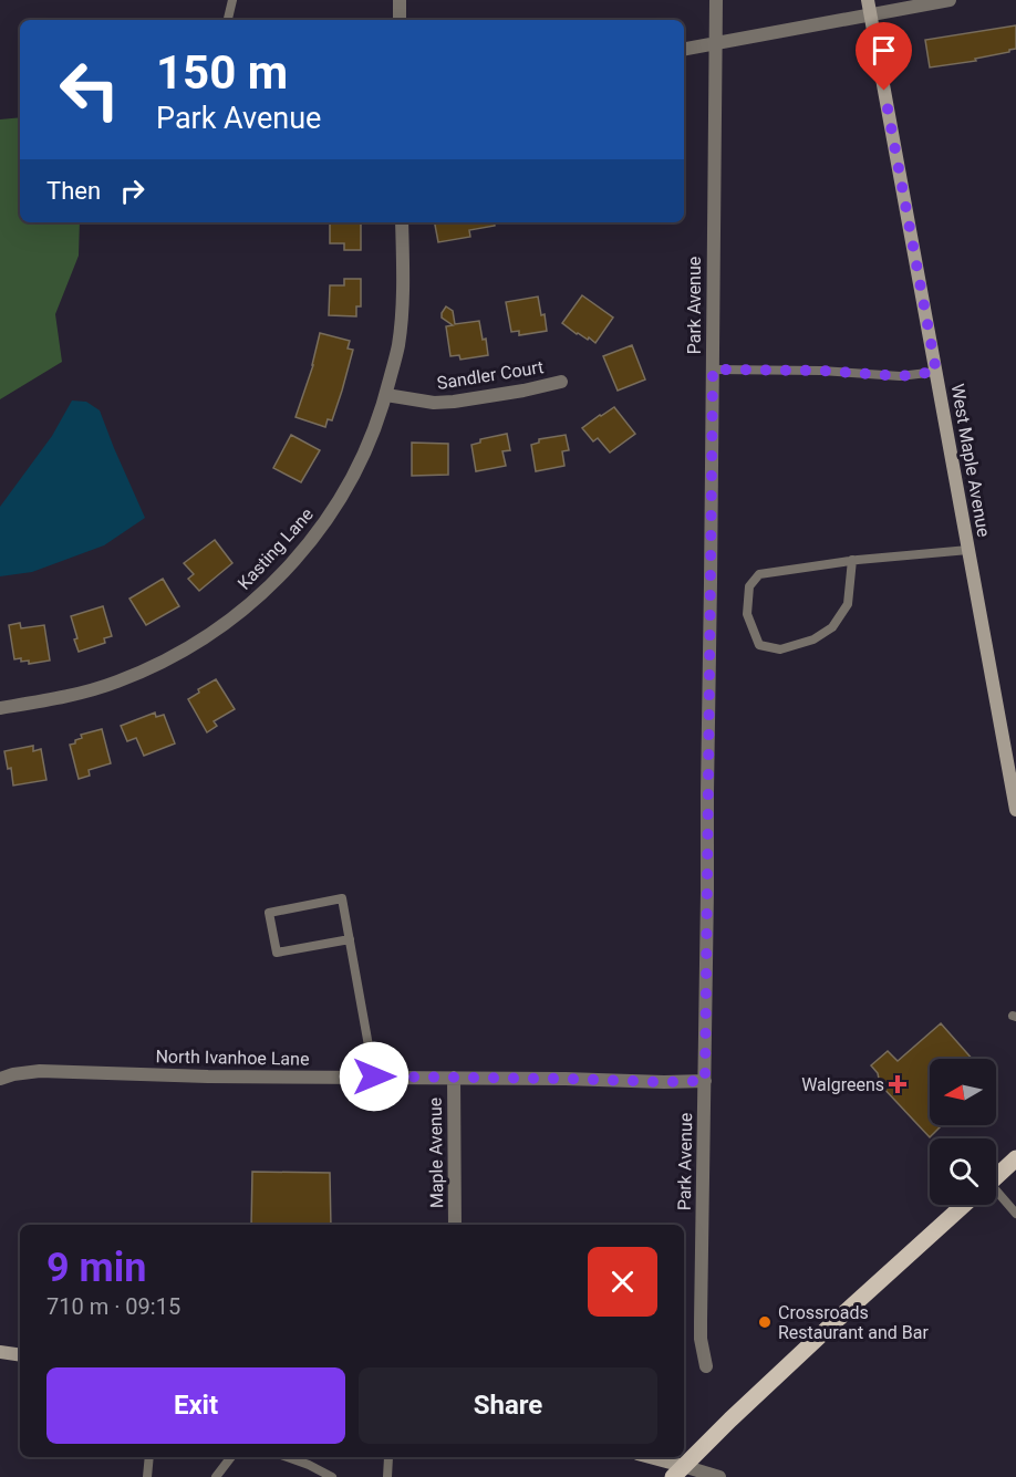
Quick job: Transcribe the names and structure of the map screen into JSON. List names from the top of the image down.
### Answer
{
  "streets": {
    "main road": ["West Maple Avenue"],
    "street": [
      "Park Avenue",
      "Sandler Court",
      "Kasting Lane",
      "North Ivanhoe Lane",
      "Maple Avenue"
    ]
  },
  "crossings": [
    ["Park Avenue", "North Ivanhoe Lane"],
    ["Sandler Court", "Kasting Lane"],
    ["North Ivanhoe Lane", "Maple Avenue"]
  ],
  "places": {
    "health": ["Walgreens"],
    "other": ["Crossroads Restaurant and Bar"]
  },
  "north": "left",
  "page": {
    "turn": ["150 m", "Park Avenue"],
    "then": "Then",
    "heading": ["9 min", "710 m · 09:15"],
    "buttons": ["Exit", "Share"]
  }
}
